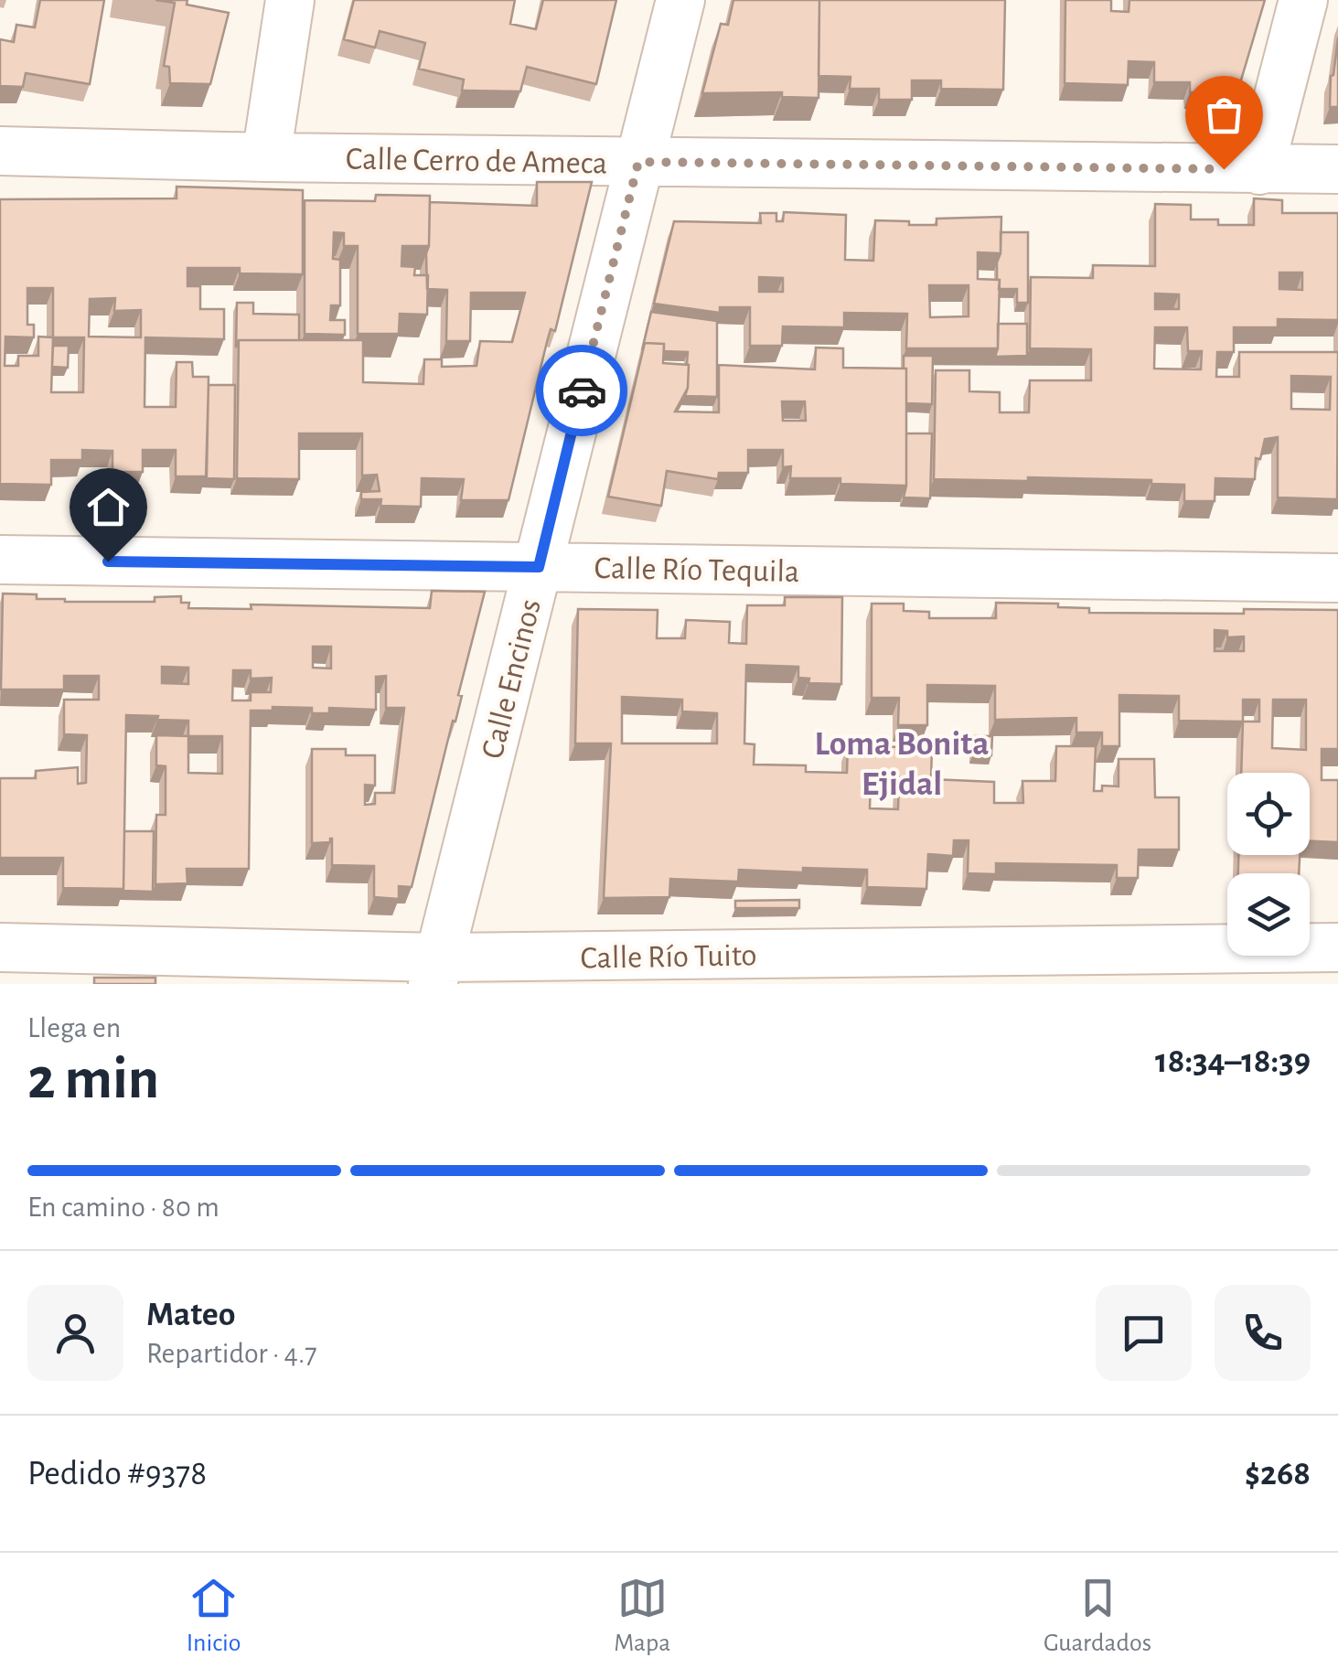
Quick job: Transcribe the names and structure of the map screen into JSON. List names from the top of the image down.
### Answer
{
  "streets": {
    "street": [
      "Calle Cerro de Ameca",
      "Calle Río Tequila",
      "Calle Encinos",
      "Calle Río Tuito"
    ]
  },
  "crossings": [
    ["Calle Cerro de Ameca", "Calle Encinos"],
    ["Calle Río Tequila", "Calle Encinos"],
    ["Calle Encinos", "Calle Río Tuito"]
  ],
  "districts": ["Loma Bonita Ejidal"],
  "page": {
    "heading": ["2 min", "Llega en", "18:34–18:39"],
    "panel": [
      "Mateo",
      "Repartidor · 4.7",
      "Pedido #9378",
      "$268"
    ],
    "bar": "En camino · 80 m",
    "tabs": ["Inicio", "Mapa", "Guardados"]
  }
}
